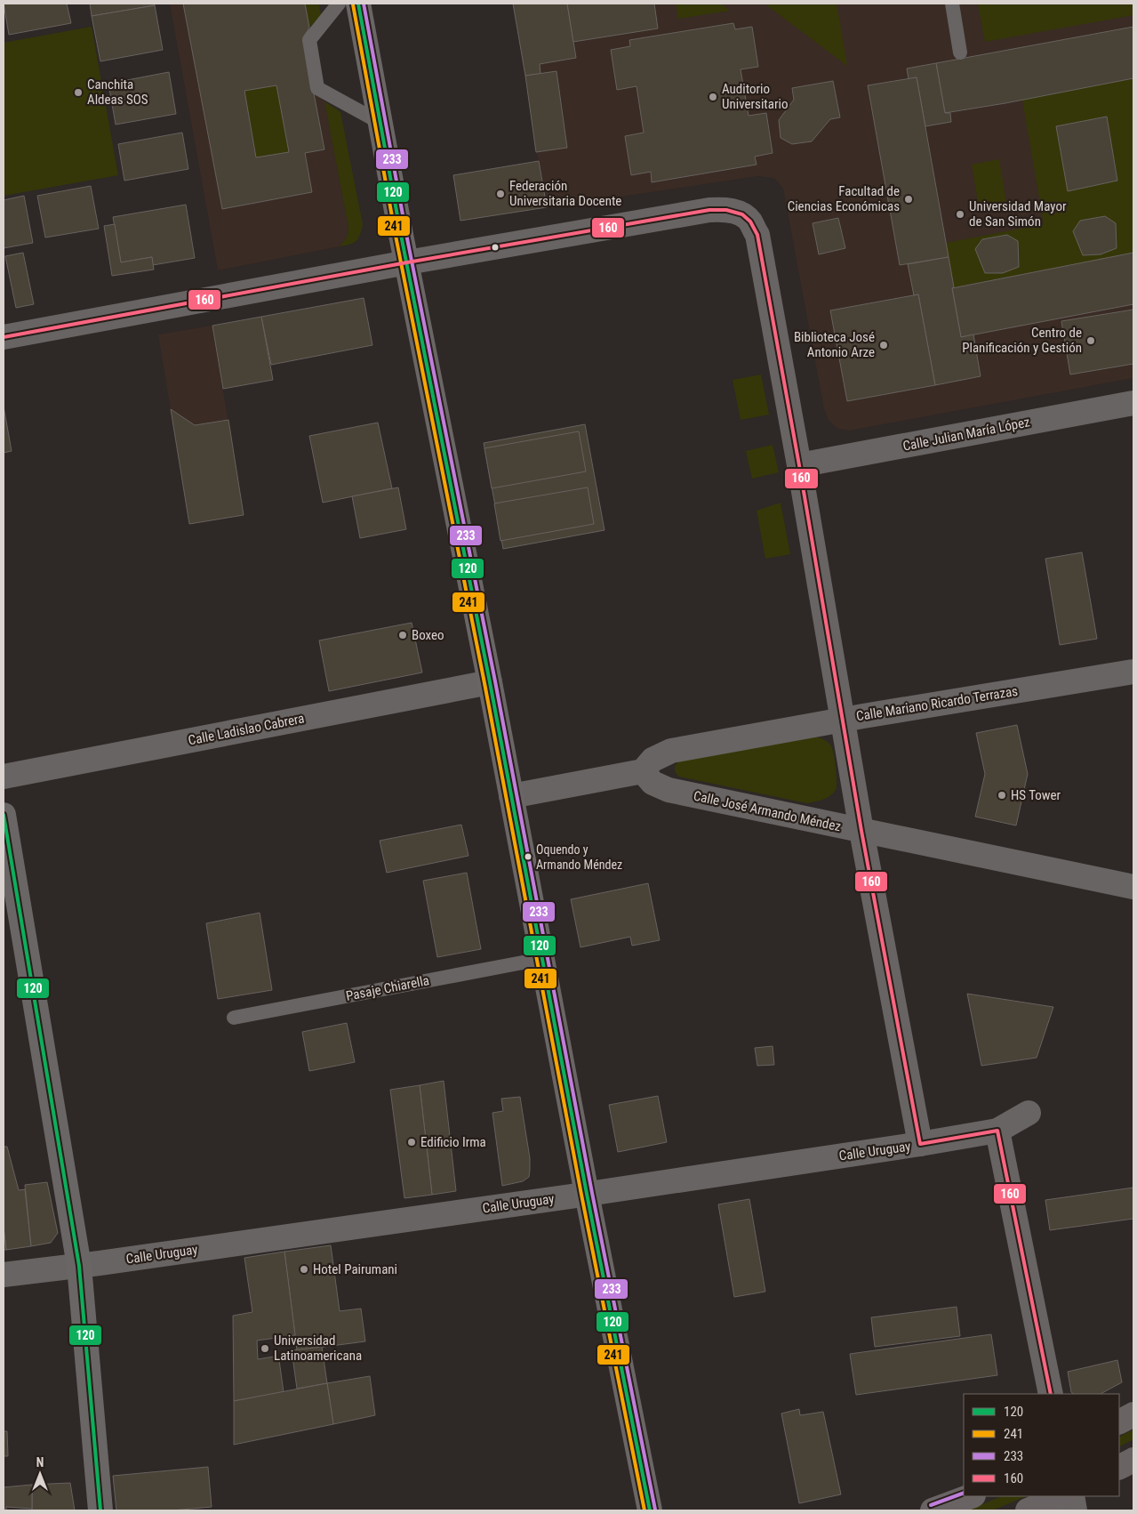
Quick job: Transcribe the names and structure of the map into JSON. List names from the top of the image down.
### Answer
{
  "streets": {
    "street": [
      "Calle Julian María López",
      "Calle Mariano Ricardo Terrazas",
      "Calle Ladislao Cabrera",
      "Calle José Armando Méndez",
      "Calle Uruguay"
    ],
    "lane": ["Pasaje Chiarella"]
  },
  "crossings": [
    ["Calle Mariano Ricardo Terrazas", "Calle José Armando Méndez"]
  ],
  "places": [
    "Canchita Aldeas SOS",
    "Auditorio Universitario",
    "Federación Universitaria Docente",
    "Facultad de Ciencias Económicas",
    "Universidad Mayor de San Simón",
    "Centro de Planificación y Gestión",
    "Biblioteca José Antonio Arze",
    "Boxeo",
    "HS Tower",
    "Oquendo y Armando Méndez",
    "Edificio Irma",
    "Hotel Pairumani",
    "Universidad Latinoamericana"
  ],
  "lines": [
    "transit line 120",
    "transit line 233",
    "transit line 241",
    "transit line 160"
  ],
  "legend": [
    "120",
    "241",
    "233",
    "160"
  ],
  "north": "top"
}
